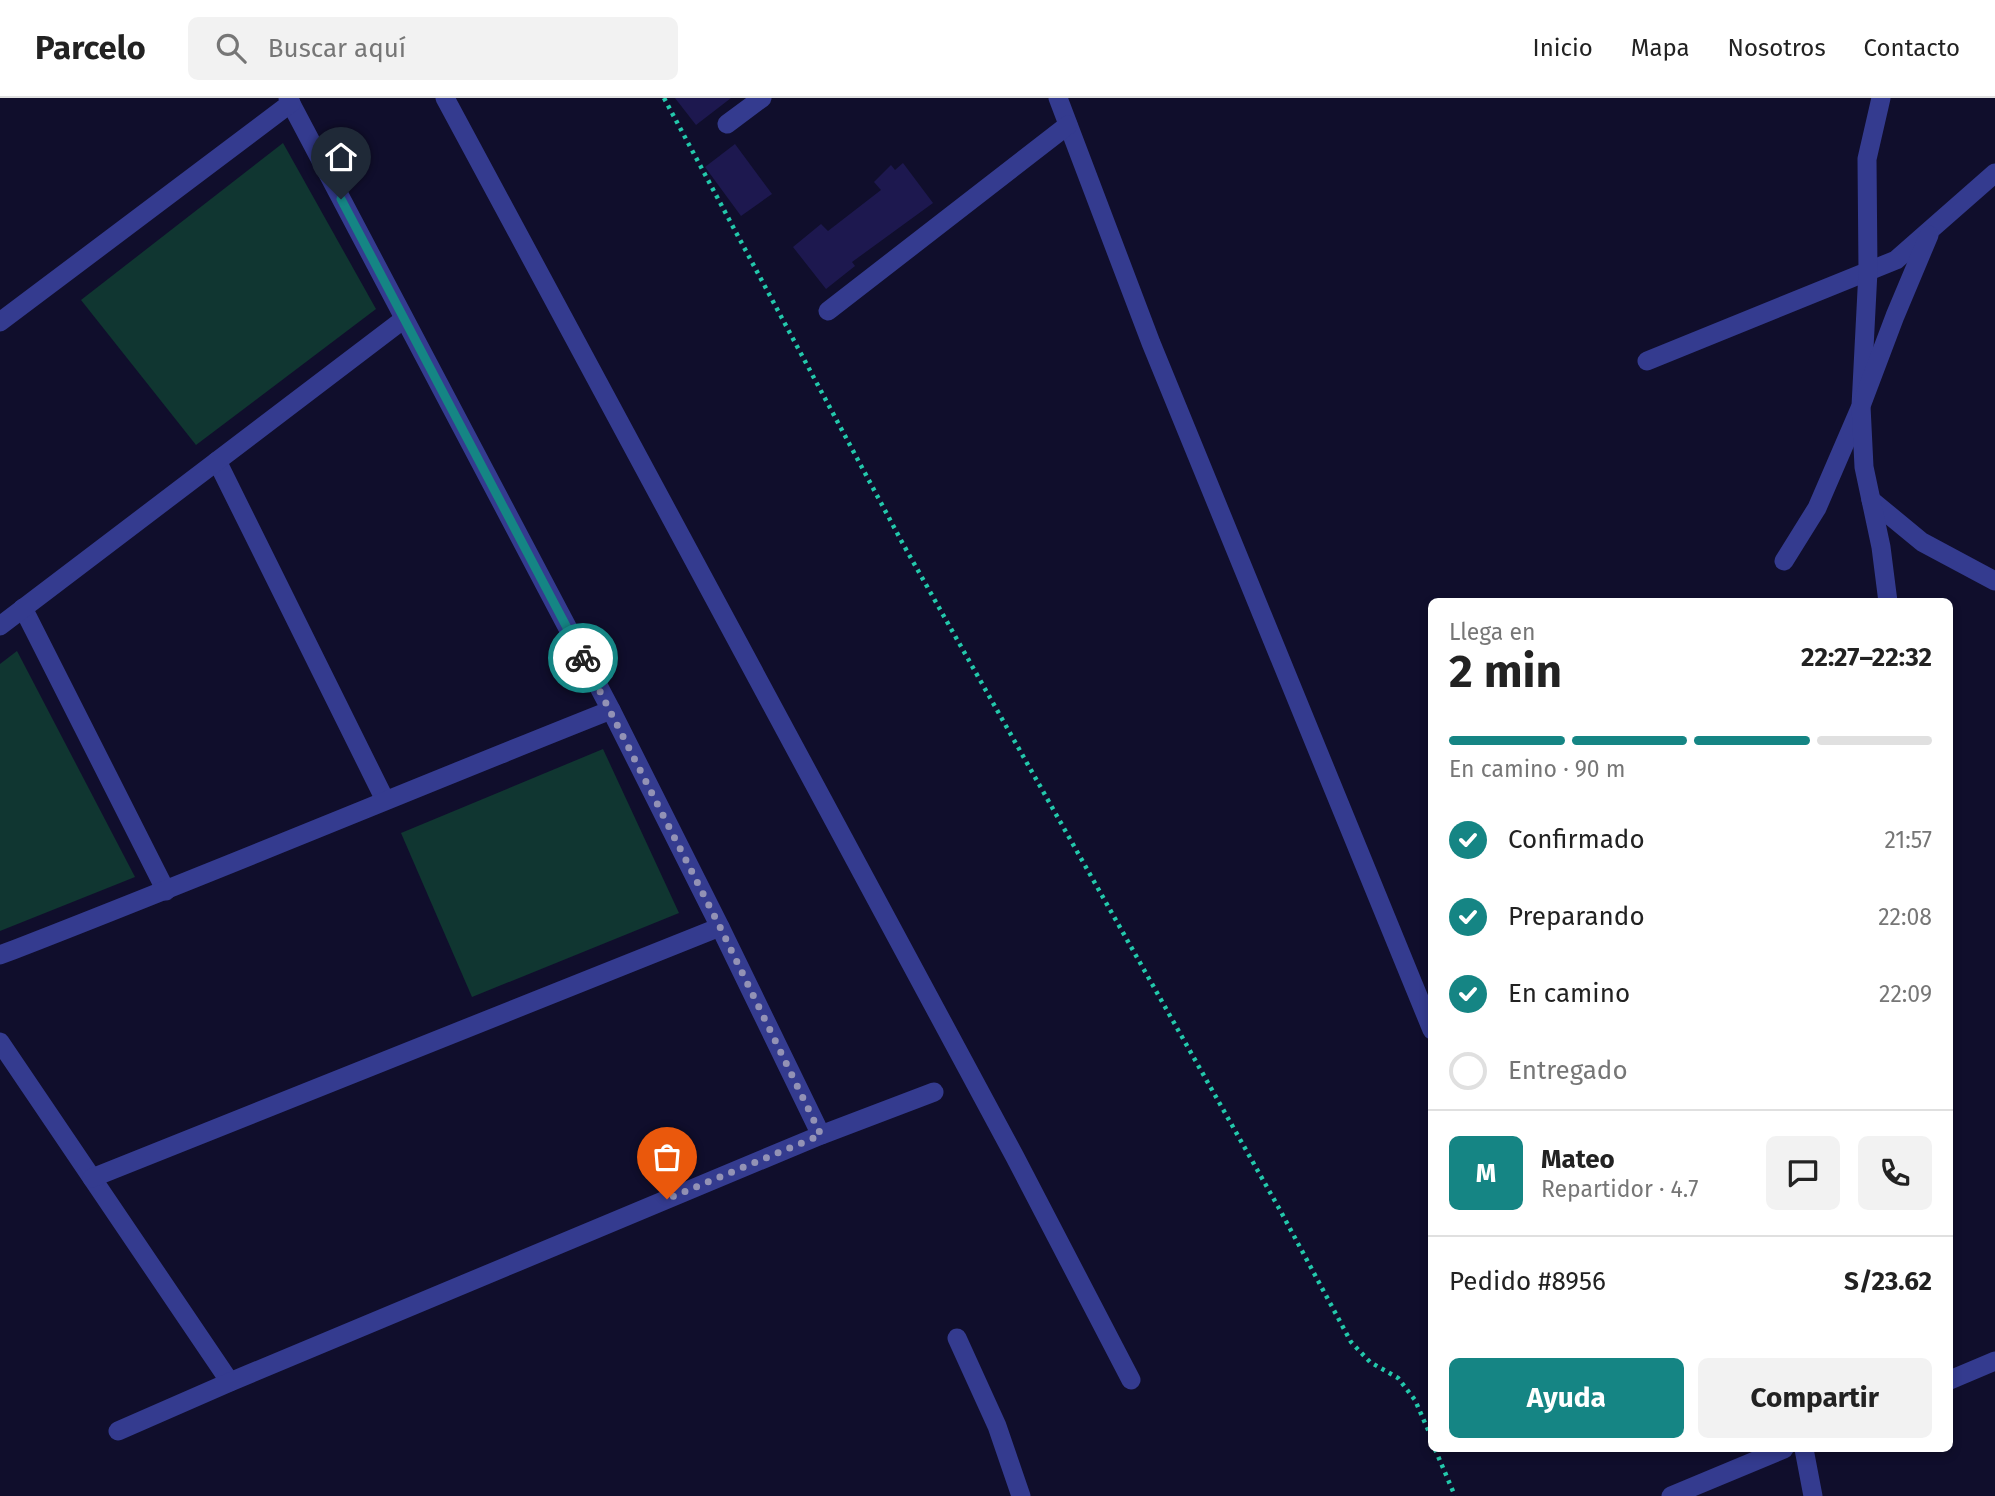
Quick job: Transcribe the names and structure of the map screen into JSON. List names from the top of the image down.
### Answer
{
  "page": {
    "header": "Parcelo",
    "search": "Buscar aquí",
    "nav": [
      "Inicio",
      "Mapa",
      "Nosotros",
      "Contacto"
    ],
    "heading": ["2 min", "Llega en", "22:27–22:32"],
    "panel": [
      "Mateo",
      "Repartidor · 4.7",
      "Pedido #8956",
      "S/23.62"
    ],
    "bar": "En camino · 90 m",
    "list": [
      ["Confirmado", "21:57"],
      ["Preparando", "22:08"],
      ["En camino", "22:09"],
      "Entregado"
    ],
    "round": "M",
    "buttons": ["Ayuda", "Compartir"]
  }
}
